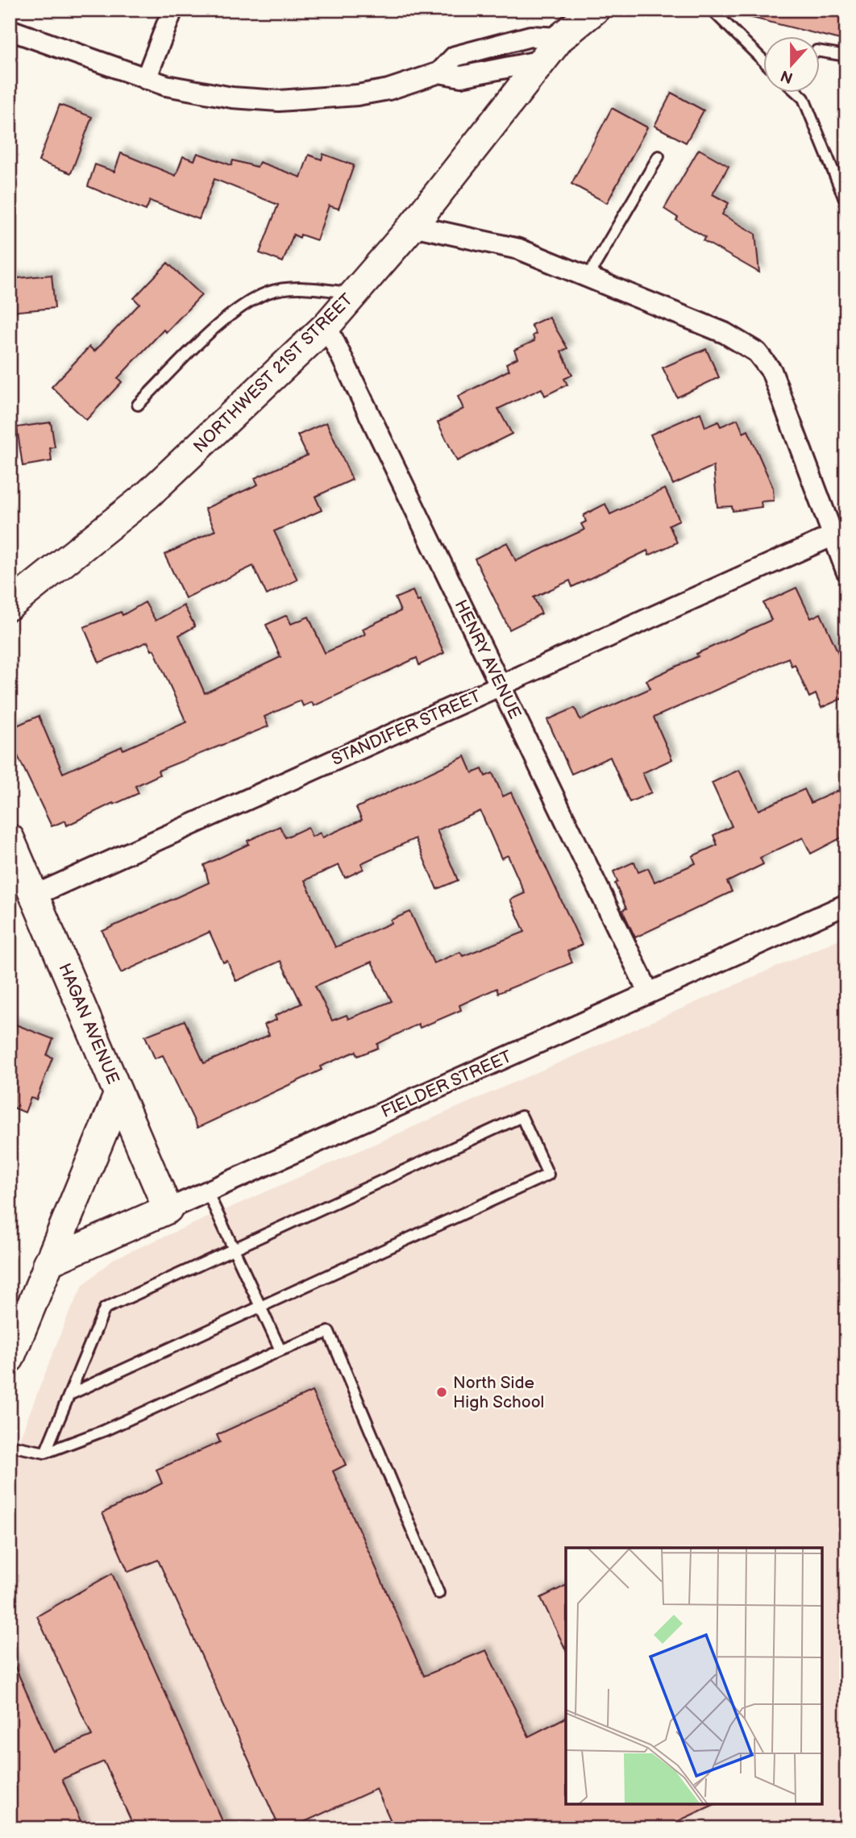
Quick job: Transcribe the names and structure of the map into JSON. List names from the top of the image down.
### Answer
{
  "streets": {
    "street": [
      "NORTHWEST 21ST STREET",
      "HENRY AVENUE",
      "STANDIFER STREET",
      "HAGAN AVENUE",
      "FIELDER STREET"
    ]
  },
  "crossings": [
    ["NORTHWEST 21ST STREET", "HENRY AVENUE"],
    ["HENRY AVENUE", "STANDIFER STREET"],
    ["HENRY AVENUE", "FIELDER STREET"],
    ["STANDIFER STREET", "HAGAN AVENUE"],
    ["HAGAN AVENUE", "FIELDER STREET"]
  ],
  "places": ["North Side High School"],
  "north": "bottom"
}
